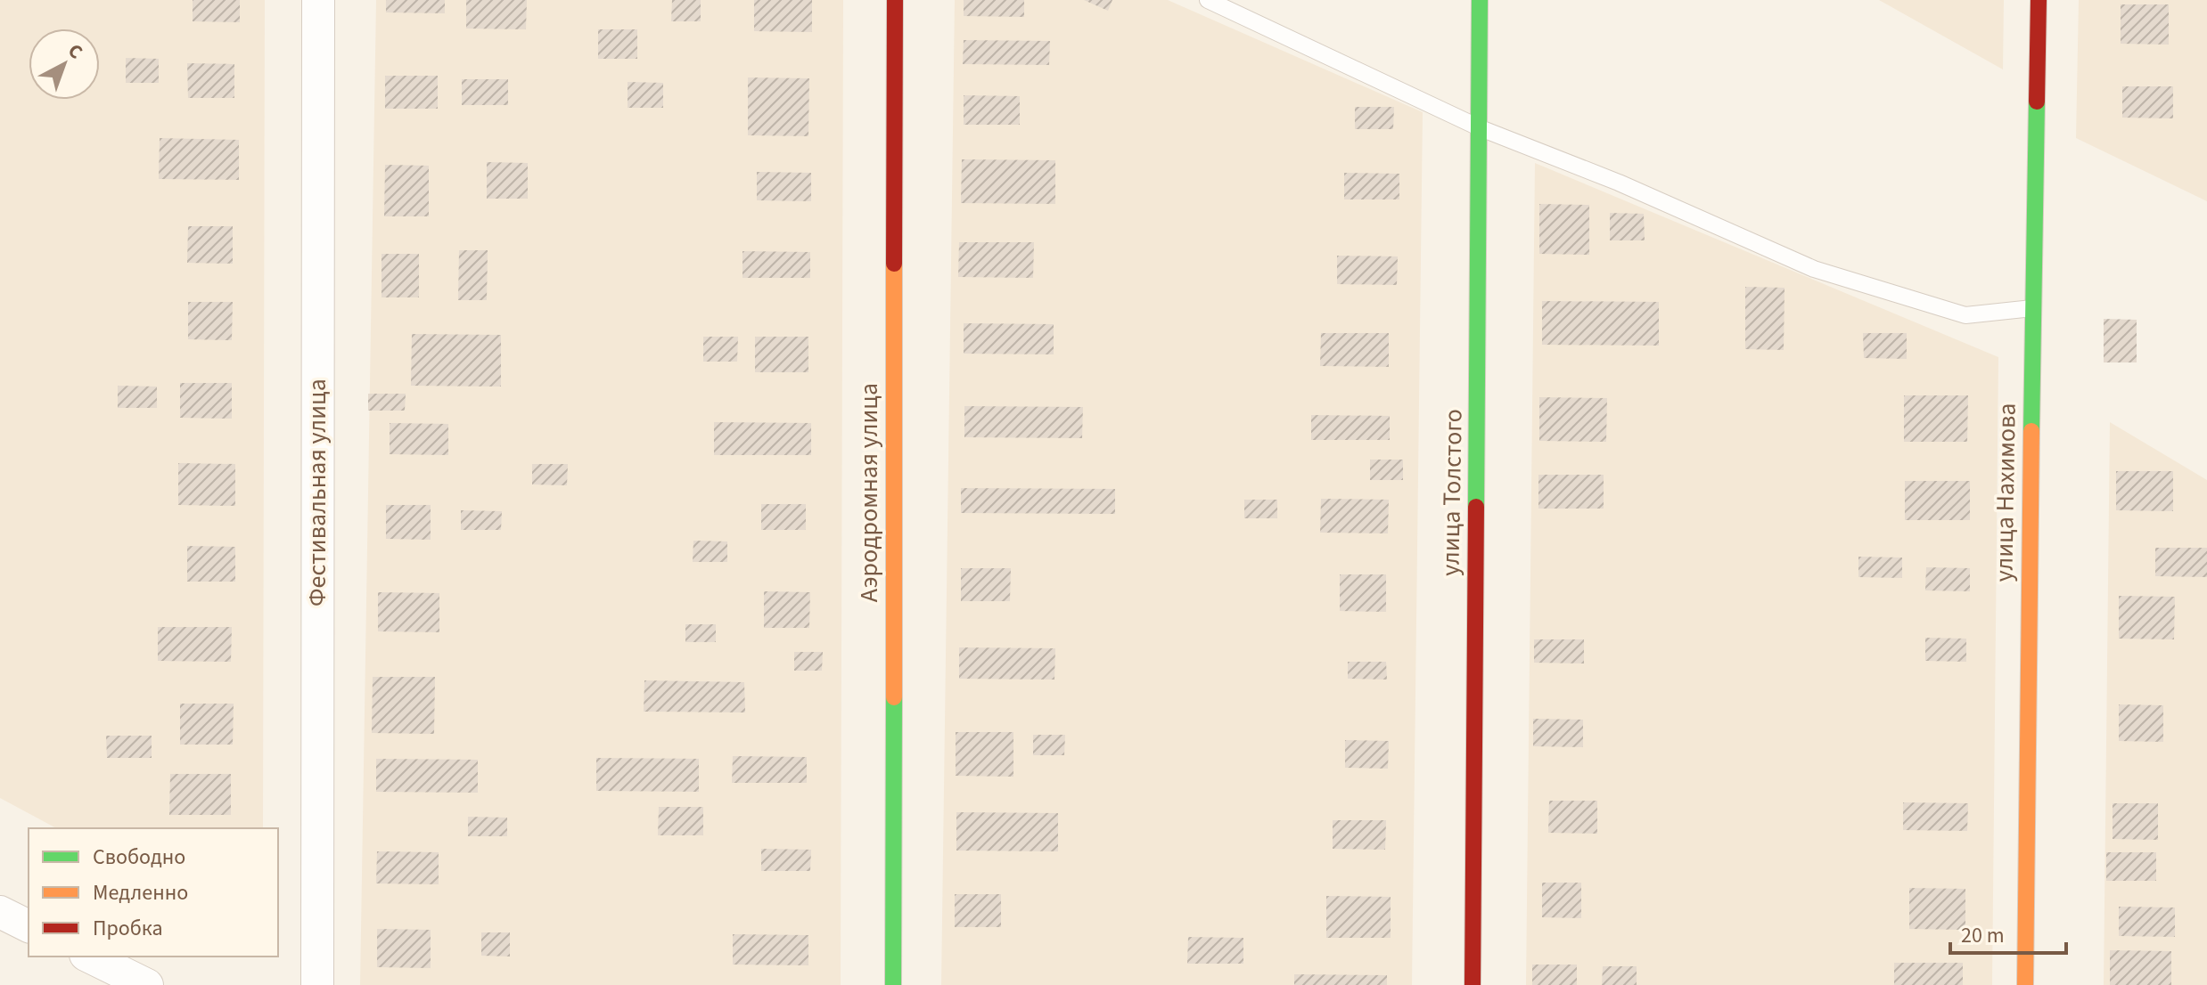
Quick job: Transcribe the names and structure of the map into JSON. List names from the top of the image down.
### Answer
{
  "streets": {
    "street": [
      "Фестивальная улица",
      "Аэродромная улица",
      "улица Толстого",
      "улица Нахимова"
    ]
  },
  "legend": ["Свободно", "Медленно", "Пробка"],
  "scale_bar": "20 m",
  "north": "top right"
}
